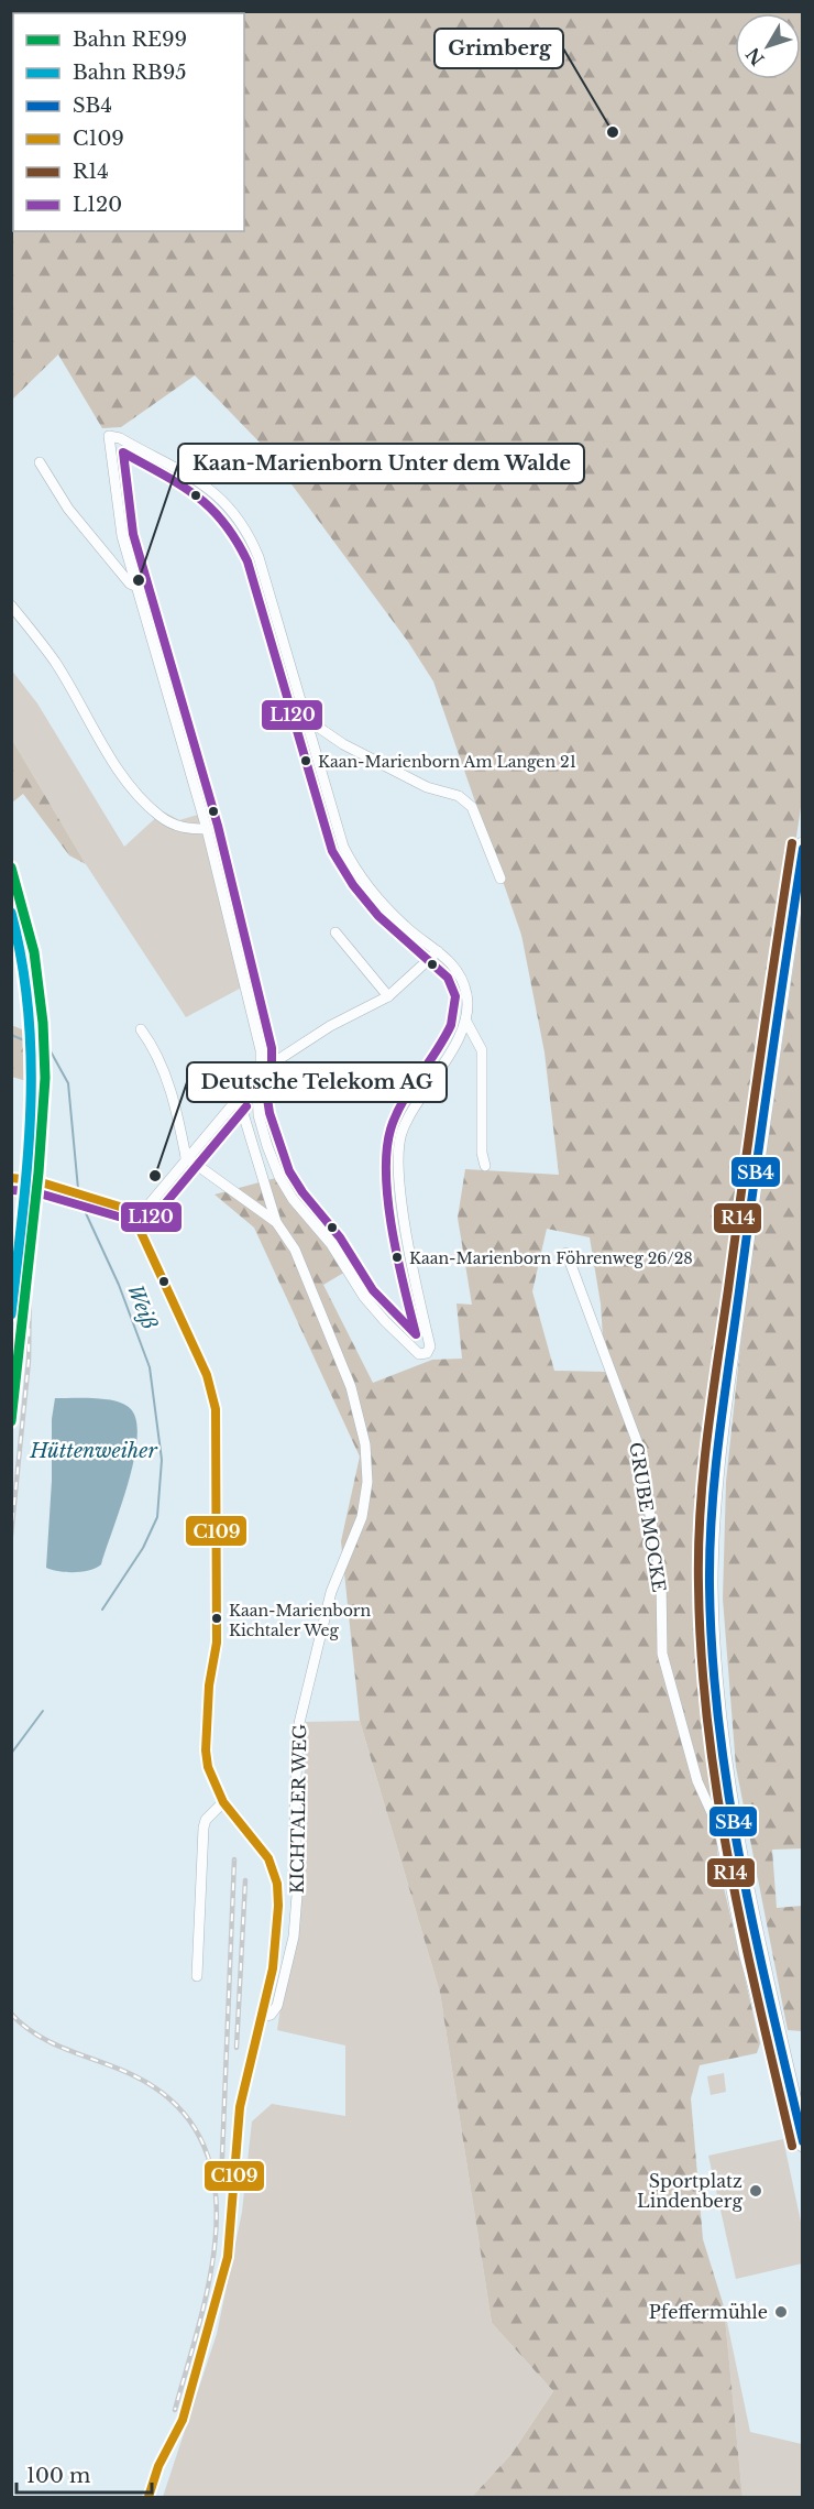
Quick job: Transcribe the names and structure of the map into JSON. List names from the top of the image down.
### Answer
{
  "streets": {
    "street": ["GRUBE MOCKE", "KICHTALER WEG"]
  },
  "water": ["Weiß", "Hüttenweiher"],
  "places": [
    "Grimberg",
    "Kaan-Marienborn Unter dem Walde",
    "Kaan-Marienborn Am Langen 21",
    "Deutsche Telekom AG",
    "Kaan-Marienborn Föhrenweg 26/28",
    "Kaan-Marienborn Kichtaler Weg",
    "Sportplatz Lindenberg",
    "Pfeffermühle"
  ],
  "lines": [
    "transit line L120",
    "transit line R14",
    "transit line SB4",
    "rail line RE99",
    "rail line RB95",
    "transit line C109"
  ],
  "legend": [
    "Bahn RE99",
    "Bahn RB95",
    "SB4",
    "C109",
    "R14",
    "L120"
  ],
  "scale_bar": "100 m",
  "north": "bottom left"
}
